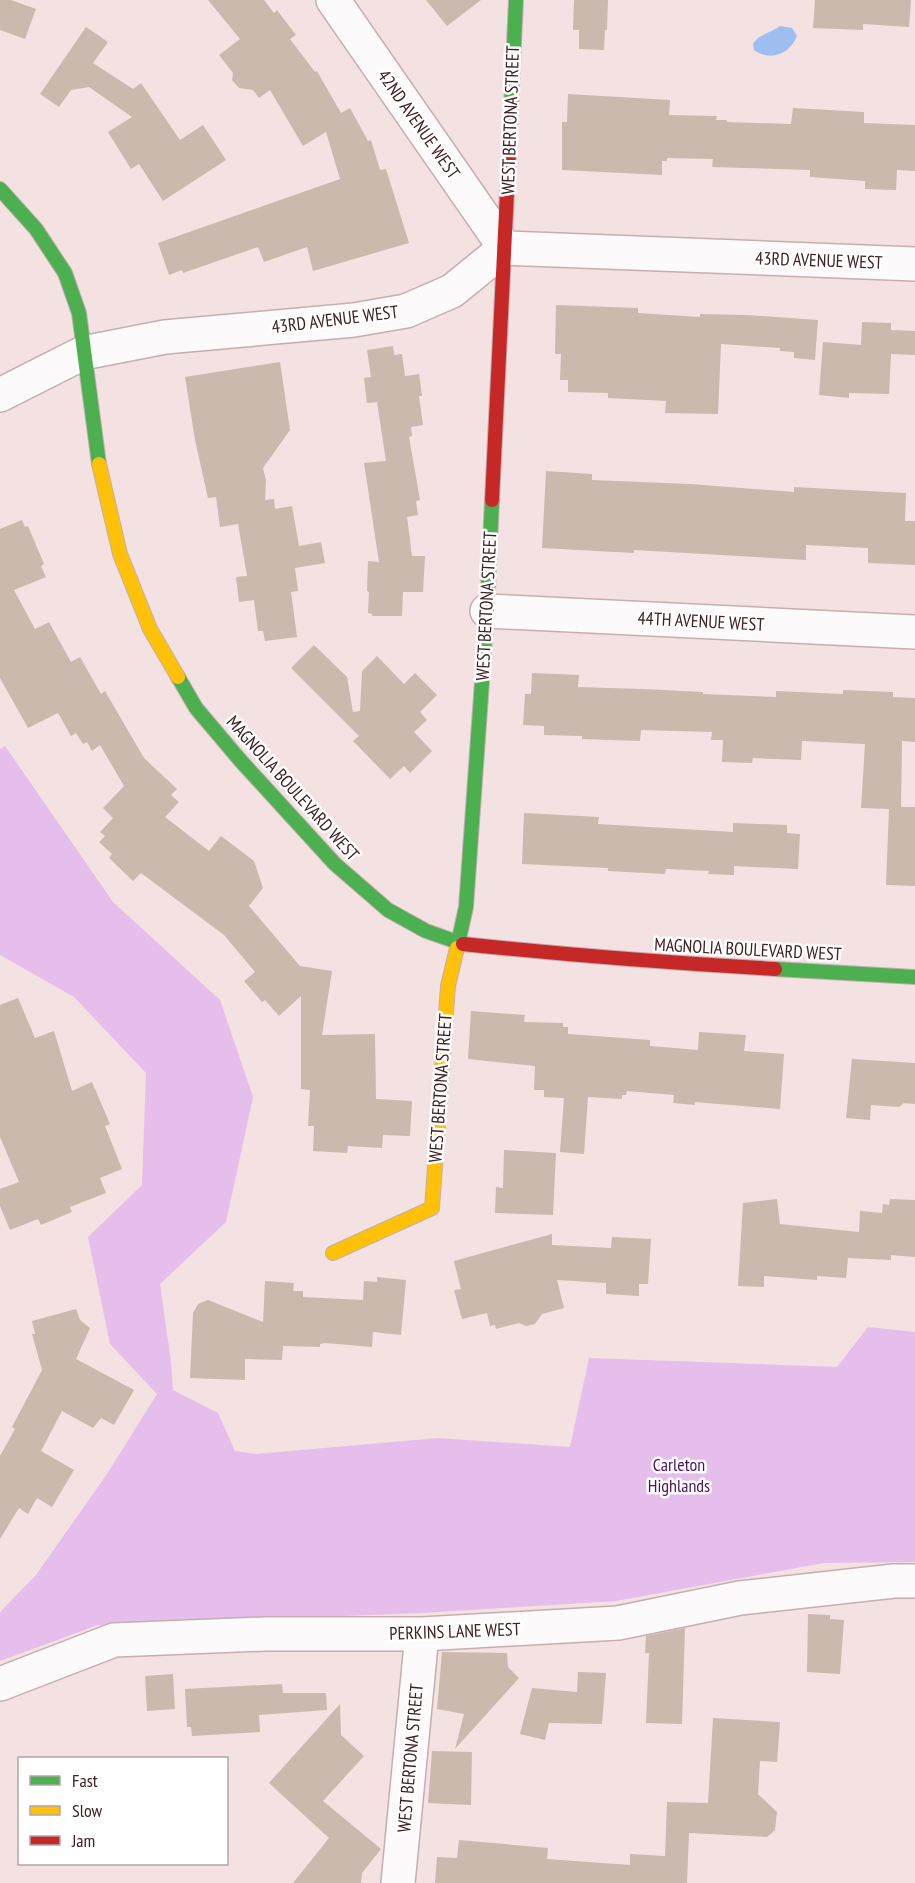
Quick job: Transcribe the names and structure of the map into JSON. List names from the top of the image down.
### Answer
{
  "streets": {
    "street": [
      "WEST BERTONA STREET",
      "42ND AVENUE WEST",
      "43RD AVENUE WEST",
      "44TH AVENUE WEST",
      "MAGNOLIA BOULEVARD WEST",
      "PERKINS LANE WEST"
    ]
  },
  "crossings": [
    ["WEST BERTONA STREET", "42ND AVENUE WEST"],
    ["WEST BERTONA STREET", "43RD AVENUE WEST"],
    ["WEST BERTONA STREET", "44TH AVENUE WEST"],
    ["WEST BERTONA STREET", "MAGNOLIA BOULEVARD WEST"],
    ["WEST BERTONA STREET", "PERKINS LANE WEST"],
    ["42ND AVENUE WEST", "43RD AVENUE WEST"],
    ["43RD AVENUE WEST", "MAGNOLIA BOULEVARD WEST"]
  ],
  "parks": ["Carleton Highlands"],
  "legend": ["Fast", "Slow", "Jam"]
}
